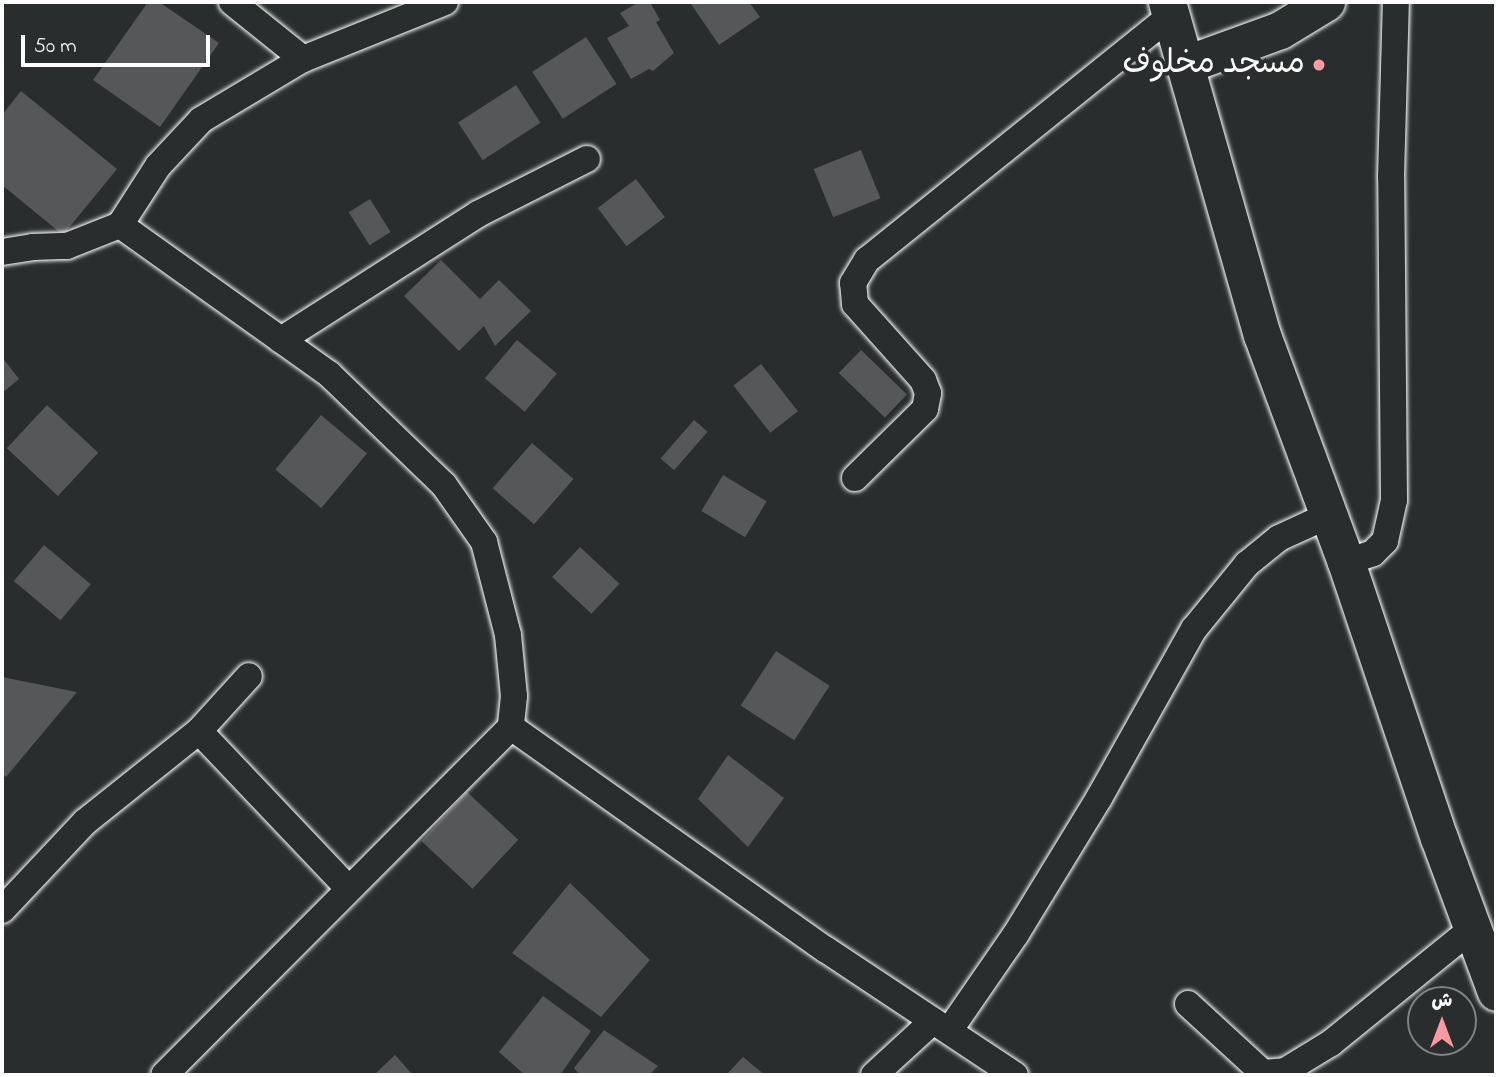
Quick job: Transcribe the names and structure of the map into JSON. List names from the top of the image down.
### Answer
{
  "places": ["مسجد مخلوف"],
  "scale_bar": "50 m",
  "north": "top"
}
